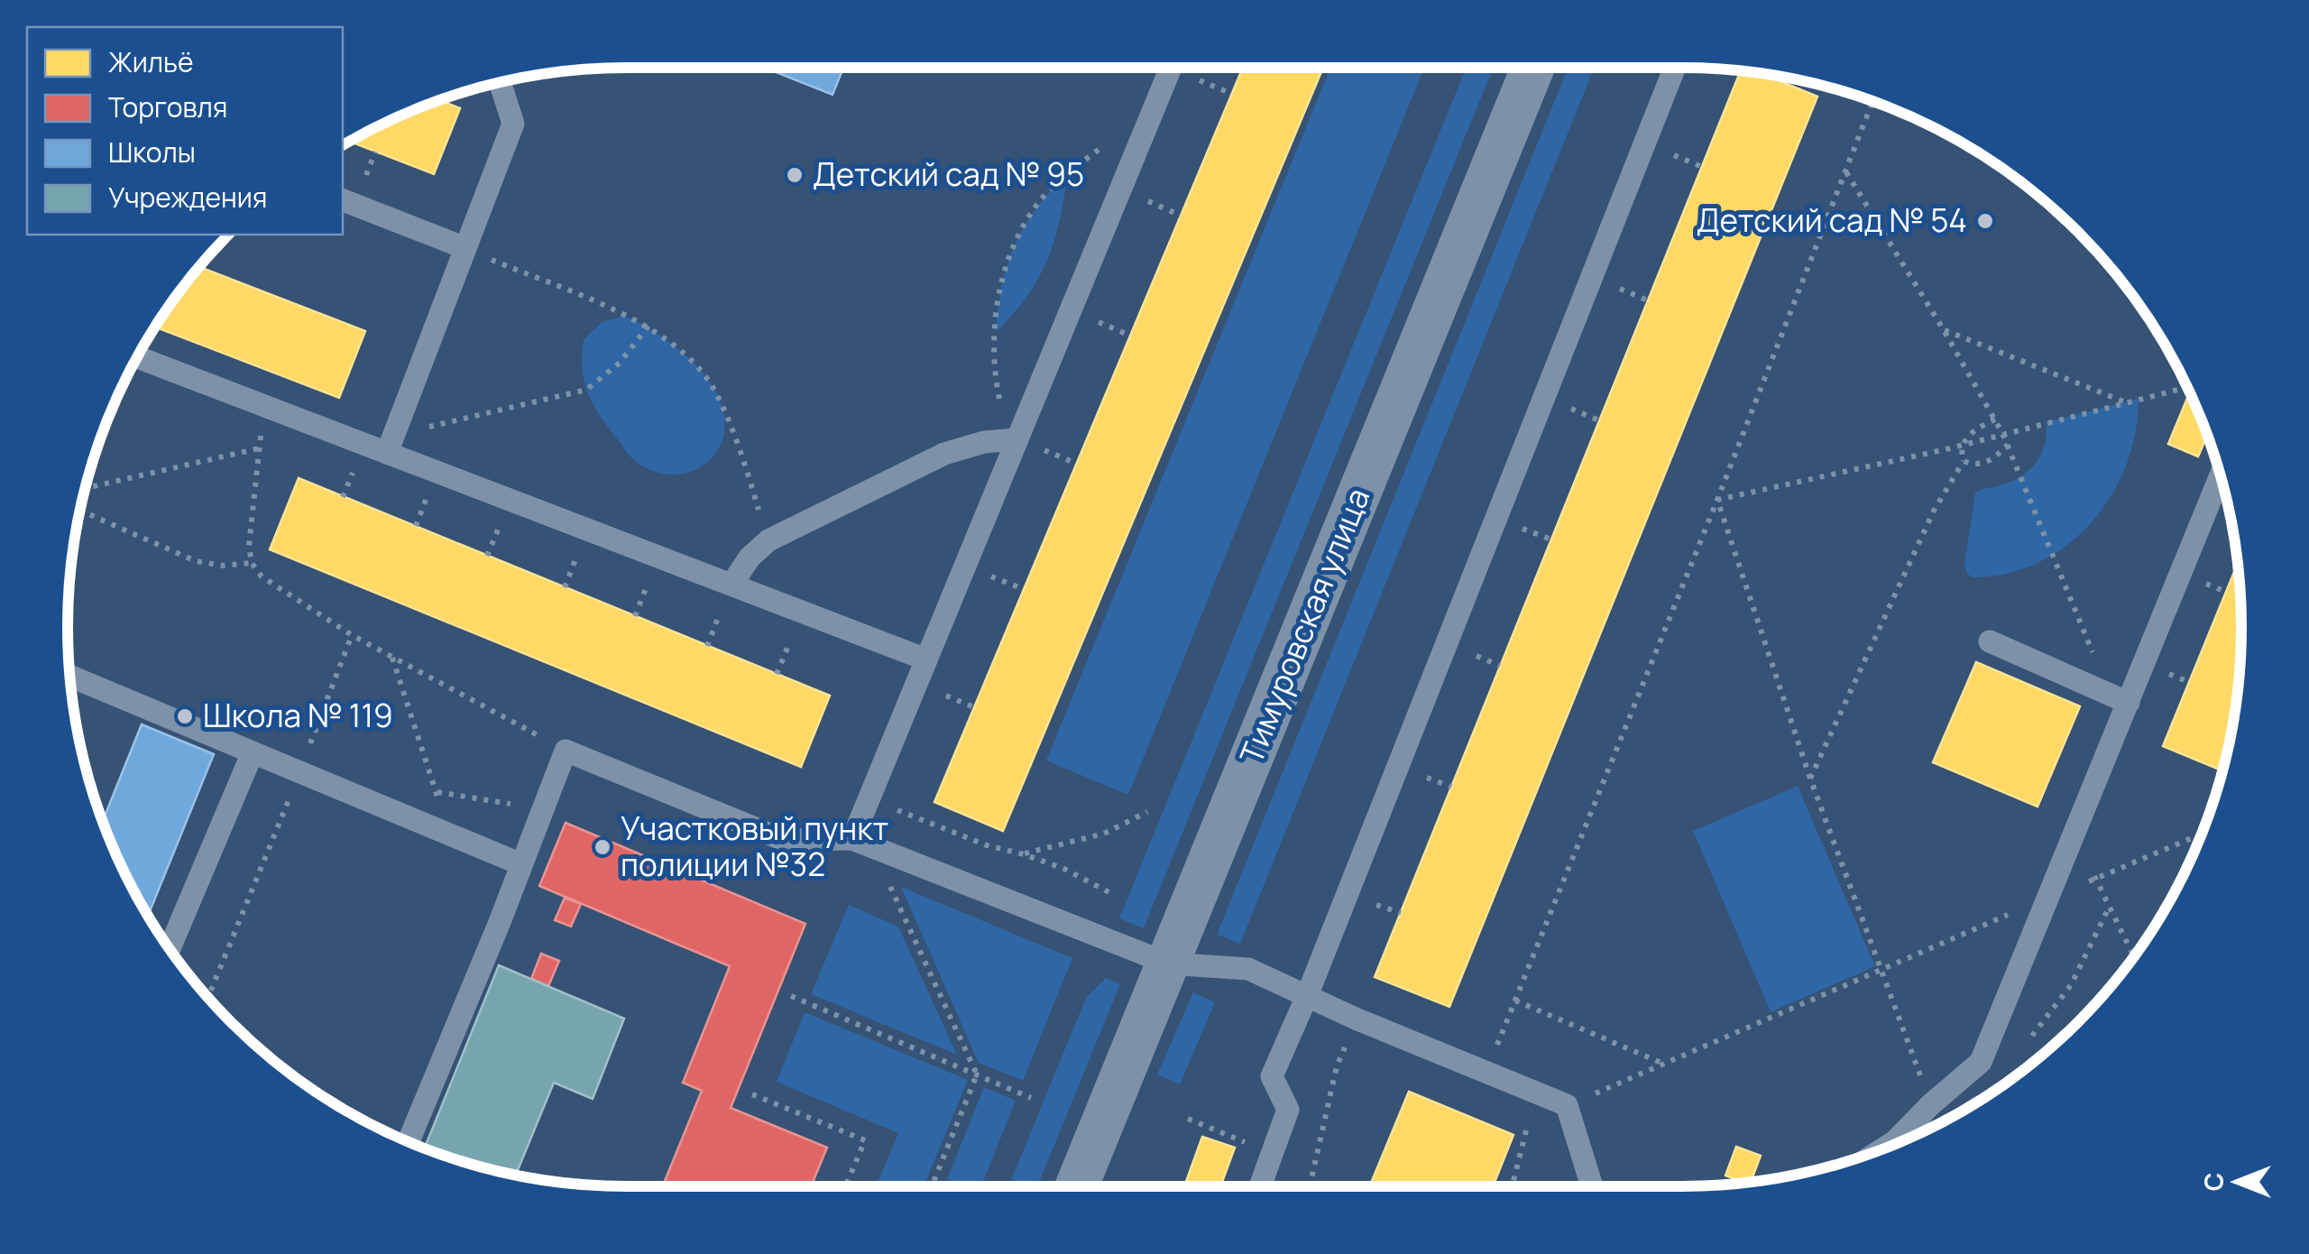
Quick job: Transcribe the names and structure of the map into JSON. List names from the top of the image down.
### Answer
{
  "streets": {
    "street": ["Тимуровская улица"]
  },
  "places": [
    "Детский сад № 95",
    "Детский сад № 54",
    "Школа № 119",
    "Участковый пункт полиции №32"
  ],
  "legend": [
    "Жильё",
    "Торговля",
    "Школы",
    "Учреждения"
  ],
  "north": "left"
}
